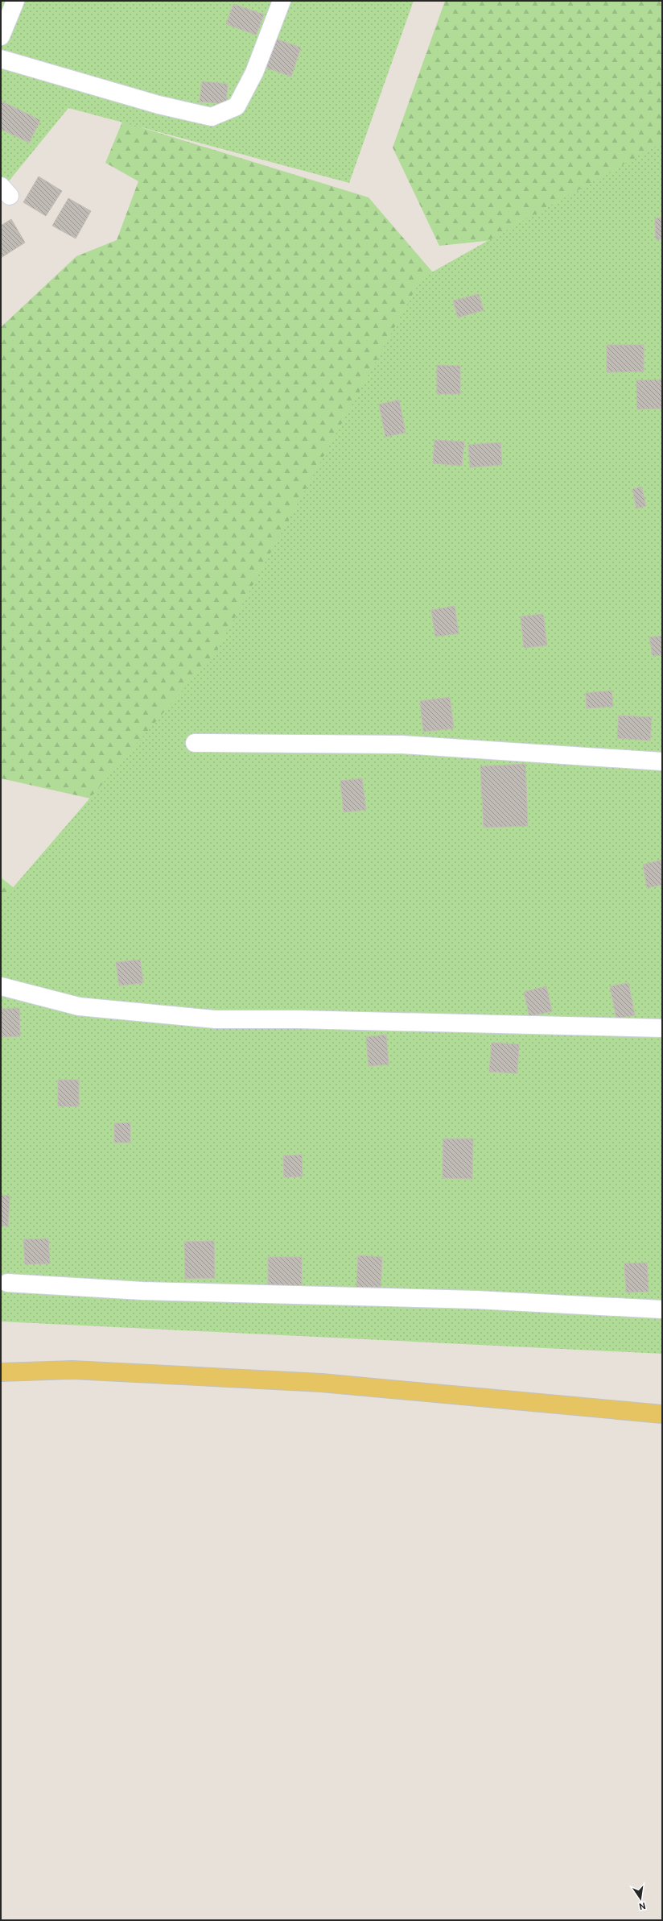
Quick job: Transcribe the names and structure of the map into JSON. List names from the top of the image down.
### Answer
{
  "north": "bottom"
}
